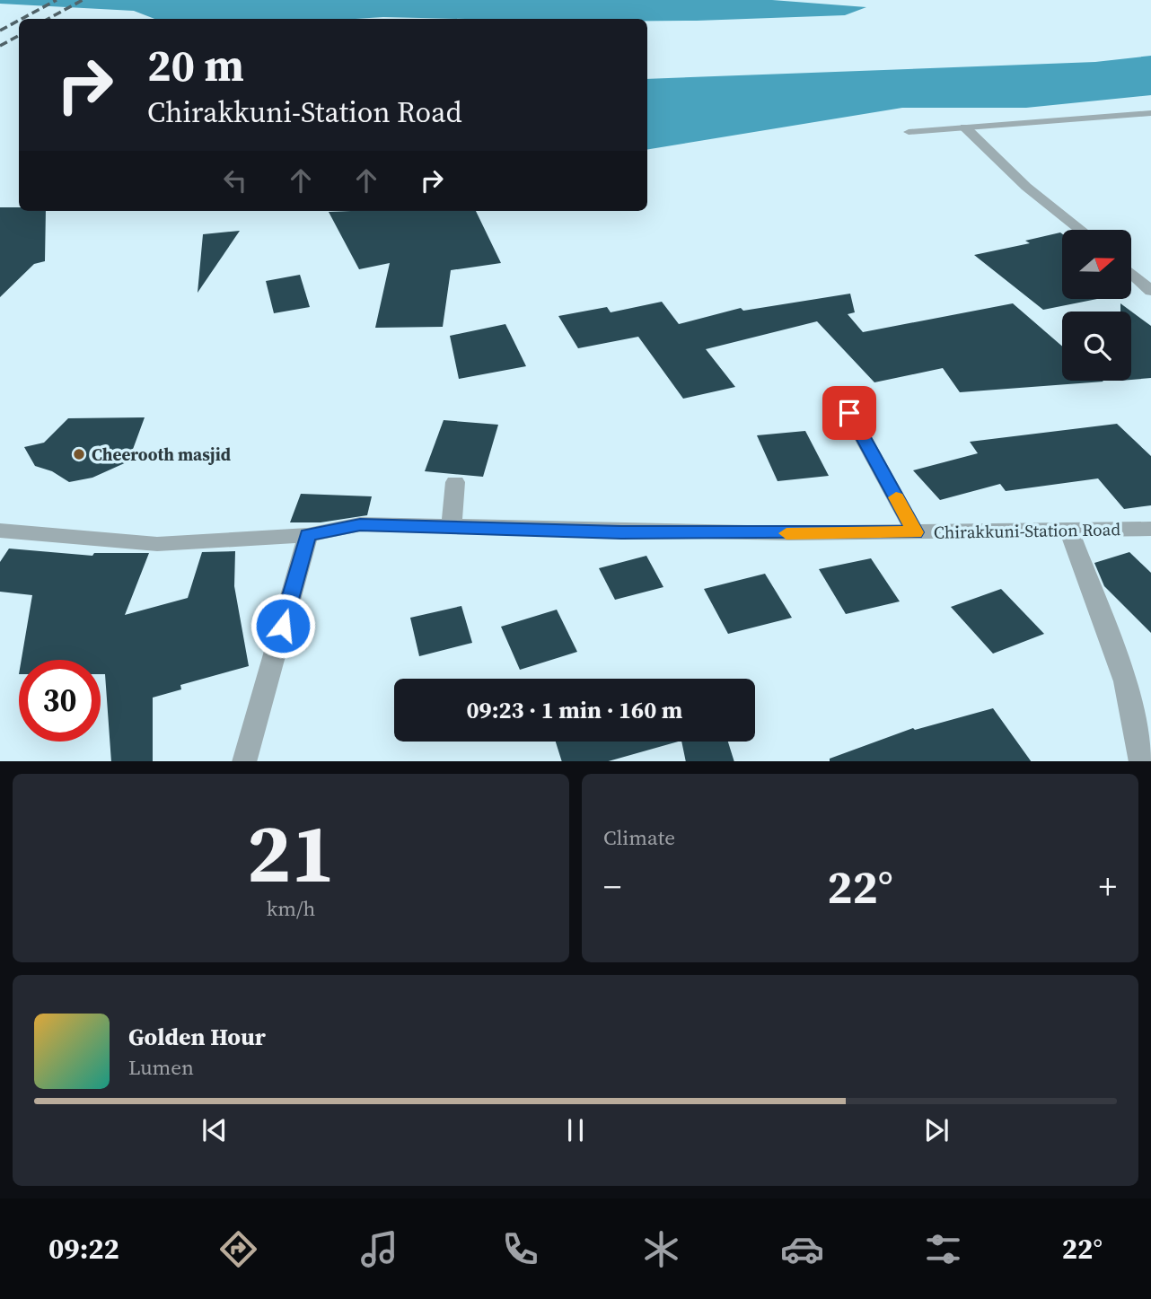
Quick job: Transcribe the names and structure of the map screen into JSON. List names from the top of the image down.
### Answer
{
  "streets": {
    "street": ["Chirakkuni-Station Road"]
  },
  "places": ["Cheerooth masjid"],
  "north": "right",
  "page": {
    "turn": ["20 m", "Chirakkuni-Station Road"],
    "limit": "30",
    "trip": "09:23 · 1 min · 160 m",
    "tile": [
      ["21", "km/h"],
      "Climate"
    ],
    "heat": ["−", "22°", "+"],
    "song": ["Golden Hour", "Lumen"],
    "tabs": ["09:22", "22°"]
  }
}
